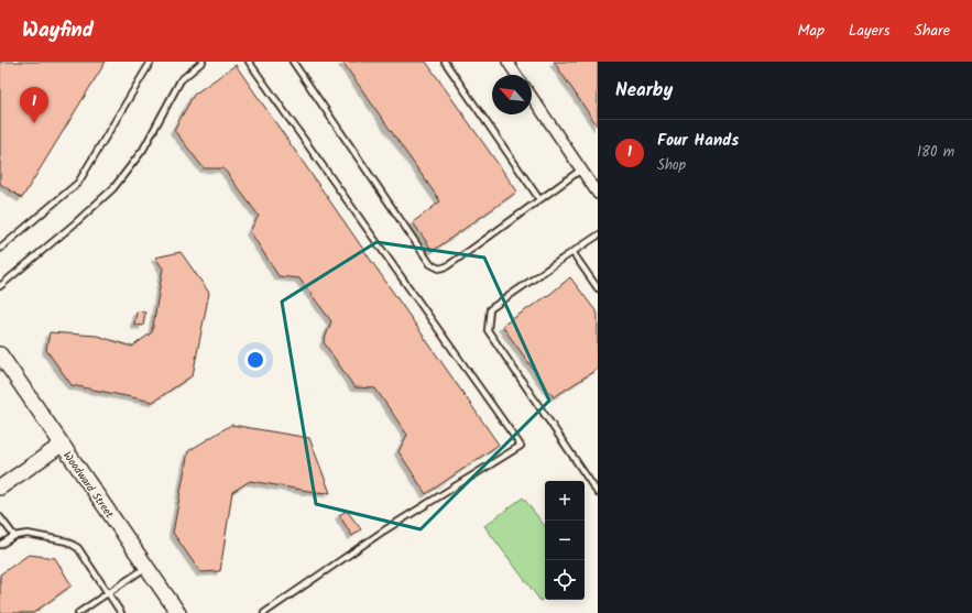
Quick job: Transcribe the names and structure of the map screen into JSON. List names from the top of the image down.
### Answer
{
  "streets": {
    "street": ["Woodward Street"]
  },
  "north": "top left",
  "page": {
    "header": "Wayfind",
    "nav": ["Map", "Layers", "Share"],
    "heading": "Nearby",
    "pins": "1",
    "list": [
      {
        "mark": "1",
        "name": "Four Hands",
        "note": "Shop",
        "value": "180 m"
      }
    ],
    "map_buttons": ["+", "−"]
  }
}
